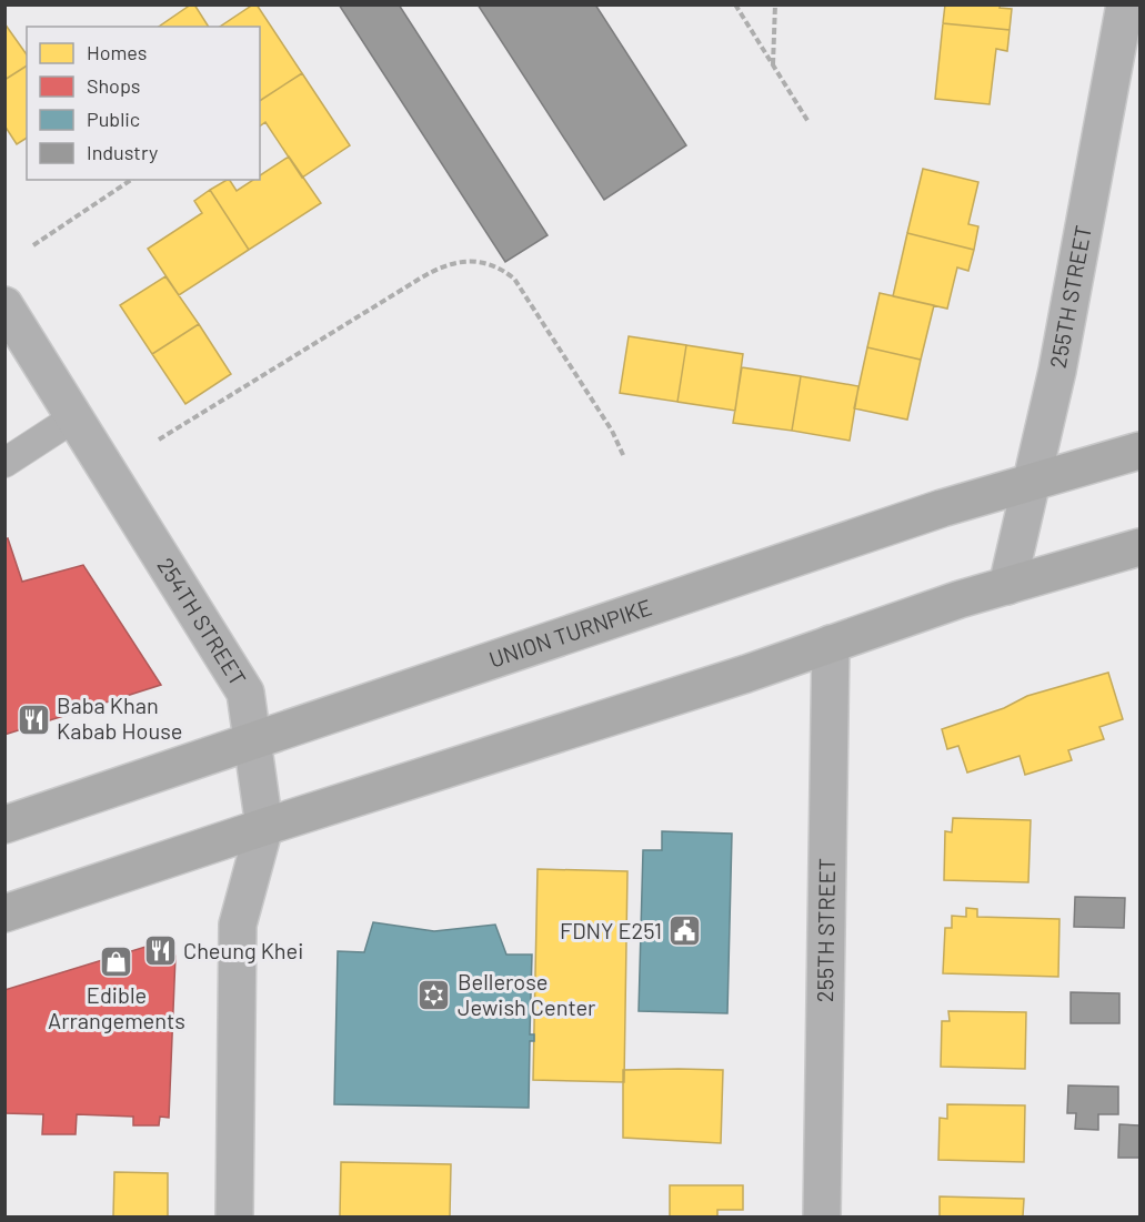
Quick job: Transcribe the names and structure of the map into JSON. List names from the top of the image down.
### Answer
{
  "streets": {
    "main road": ["UNION TURNPIKE"],
    "street": ["255TH STREET", "254TH STREET"]
  },
  "crossings": [
    ["255TH STREET", "UNION TURNPIKE"],
    ["254TH STREET", "UNION TURNPIKE"]
  ],
  "places": {
    "restaurant": ["Baba Khan Kabab House", "Cheung Khei"],
    "public building": ["FDNY E251"],
    "shop": ["Edible Arrangements"],
    "synagogue": ["Bellerose Jewish Center"]
  },
  "legend": [
    "Homes",
    "Shops",
    "Public",
    "Industry"
  ]
}
